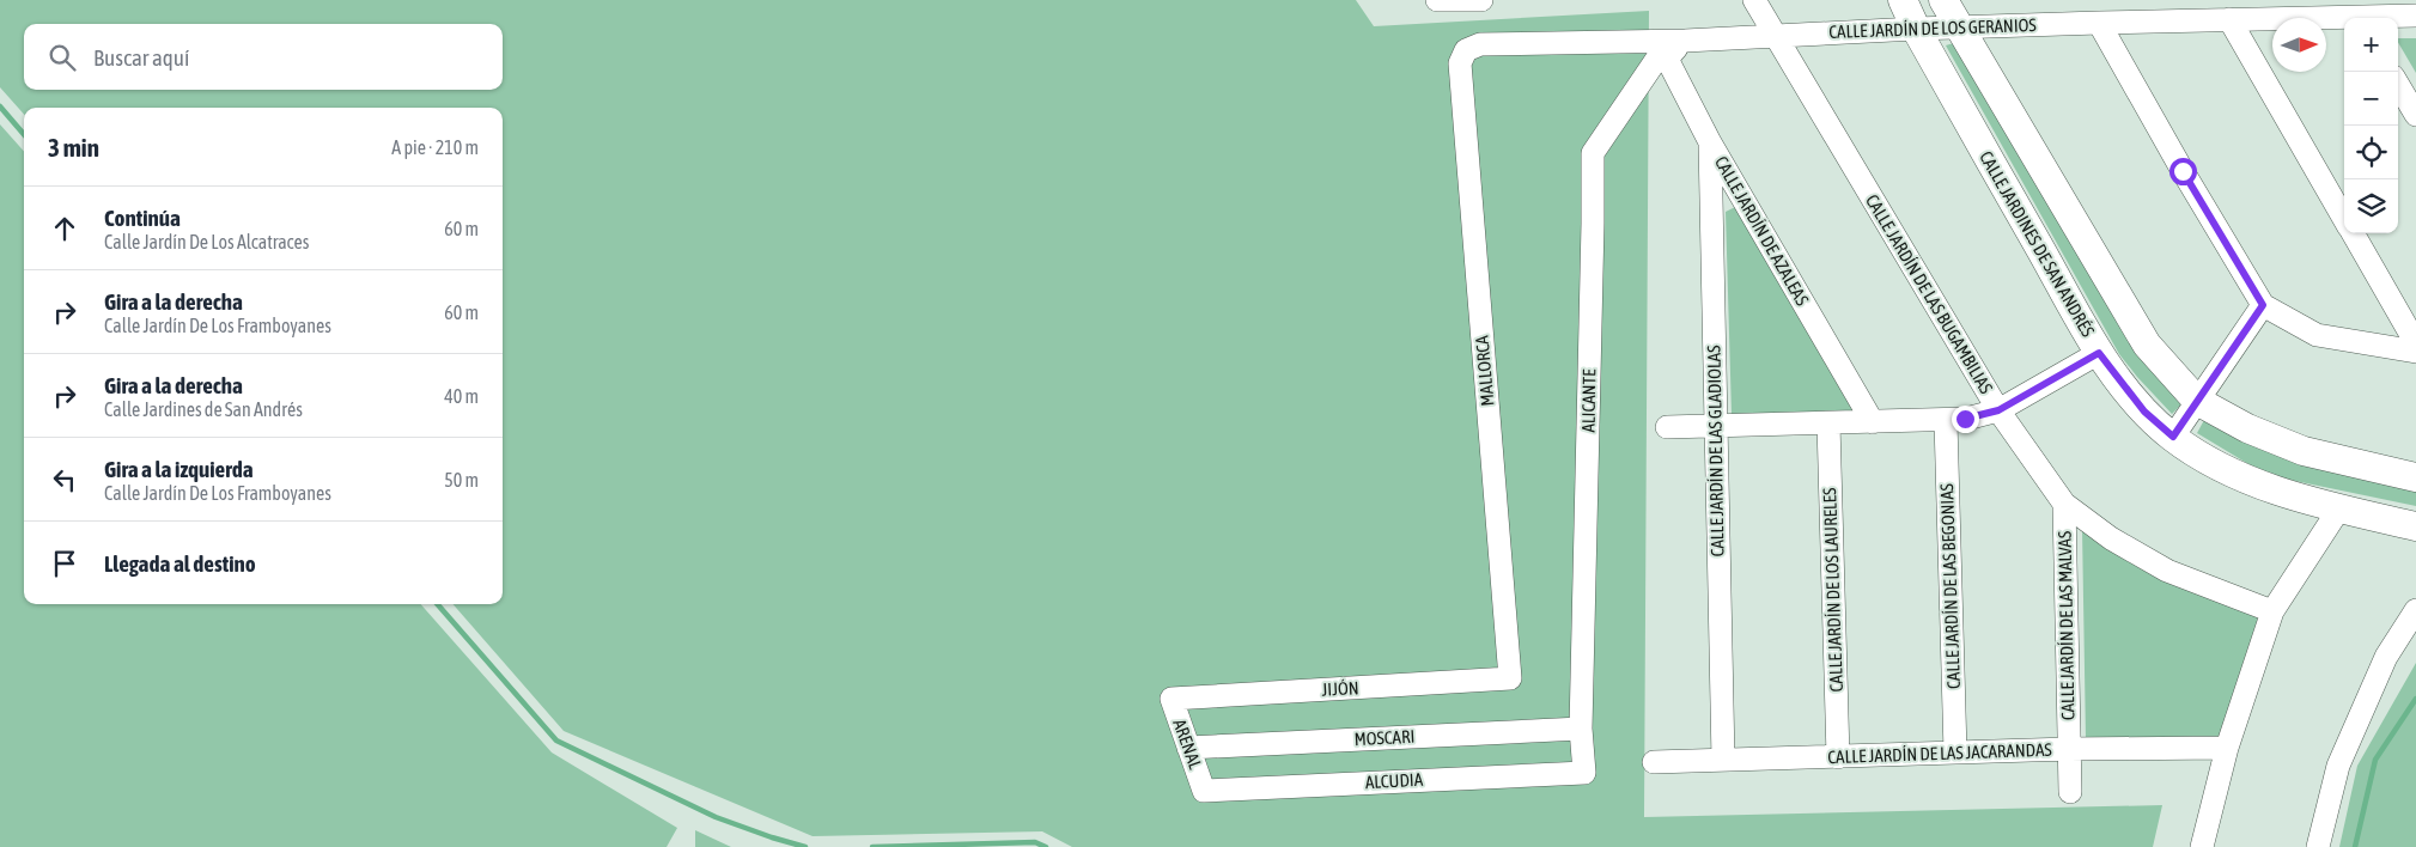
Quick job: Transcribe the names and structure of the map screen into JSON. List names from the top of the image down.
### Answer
{
  "streets": {
    "street": [
      "CALLE JARDÍN DE LOS GERANIOS",
      "CALLE JARDÍN DE AZALEAS",
      "CALLE JARDINES DE SAN ANDRÉS",
      "CALLE JARDÍN DE LAS BUGAMBILIAS",
      "MALLORCA",
      "ALICANTE",
      "CALLE JARDÍN DE LAS GLADIOLAS",
      "CALLE JARDÍN DE LAS BEGONIAS",
      "CALLE JARDÍN DE LOS LAURELES",
      "CALLE JARDÍN DE LAS MALVAS",
      "JIJÓN",
      "MOSCARI",
      "ARENAL",
      "CALLE JARDÍN DE LAS JACARANDAS",
      "ALCUDIA"
    ]
  },
  "crossings": [
    ["CALLE JARDÍN DE LOS GERANIOS", "CALLE JARDINES DE SAN ANDRÉS"],
    ["CALLE JARDÍN DE LOS GERANIOS", "CALLE JARDÍN DE LAS BUGAMBILIAS"],
    ["CALLE JARDÍN DE LOS GERANIOS", "MALLORCA"],
    ["CALLE JARDÍN DE AZALEAS", "ALICANTE"],
    ["CALLE JARDÍN DE AZALEAS", "CALLE JARDÍN DE LAS GLADIOLAS"],
    ["CALLE JARDÍN DE LAS BUGAMBILIAS", "CALLE JARDÍN DE LAS MALVAS"],
    ["MALLORCA", "JIJÓN"],
    ["ALICANTE", "MOSCARI"],
    ["ALICANTE", "ALCUDIA"],
    ["CALLE JARDÍN DE LAS GLADIOLAS", "CALLE JARDÍN DE LAS JACARANDAS"],
    ["CALLE JARDÍN DE LAS BEGONIAS", "CALLE JARDÍN DE LAS JACARANDAS"],
    ["CALLE JARDÍN DE LOS LAURELES", "CALLE JARDÍN DE LAS JACARANDAS"],
    ["CALLE JARDÍN DE LAS MALVAS", "CALLE JARDÍN DE LAS JACARANDAS"],
    ["JIJÓN", "ARENAL"],
    ["MOSCARI", "ARENAL"],
    ["ARENAL", "ALCUDIA"]
  ],
  "north": "right",
  "page": {
    "map_buttons": ["+", "−"],
    "search": "Buscar aquí",
    "heading": ["3 min", "A pie · 210 m"],
    "list": [
      ["Continúa", "Calle Jardín De Los Alcatraces", "60 m"],
      ["Gira a la derecha", "Calle Jardín De Los Framboyanes", "60 m"],
      ["Gira a la derecha", "Calle Jardines de San Andrés", "40 m"],
      ["Gira a la izquierda", "Calle Jardín De Los Framboyanes", "50 m"],
      "Llegada al destino"
    ]
  }
}
